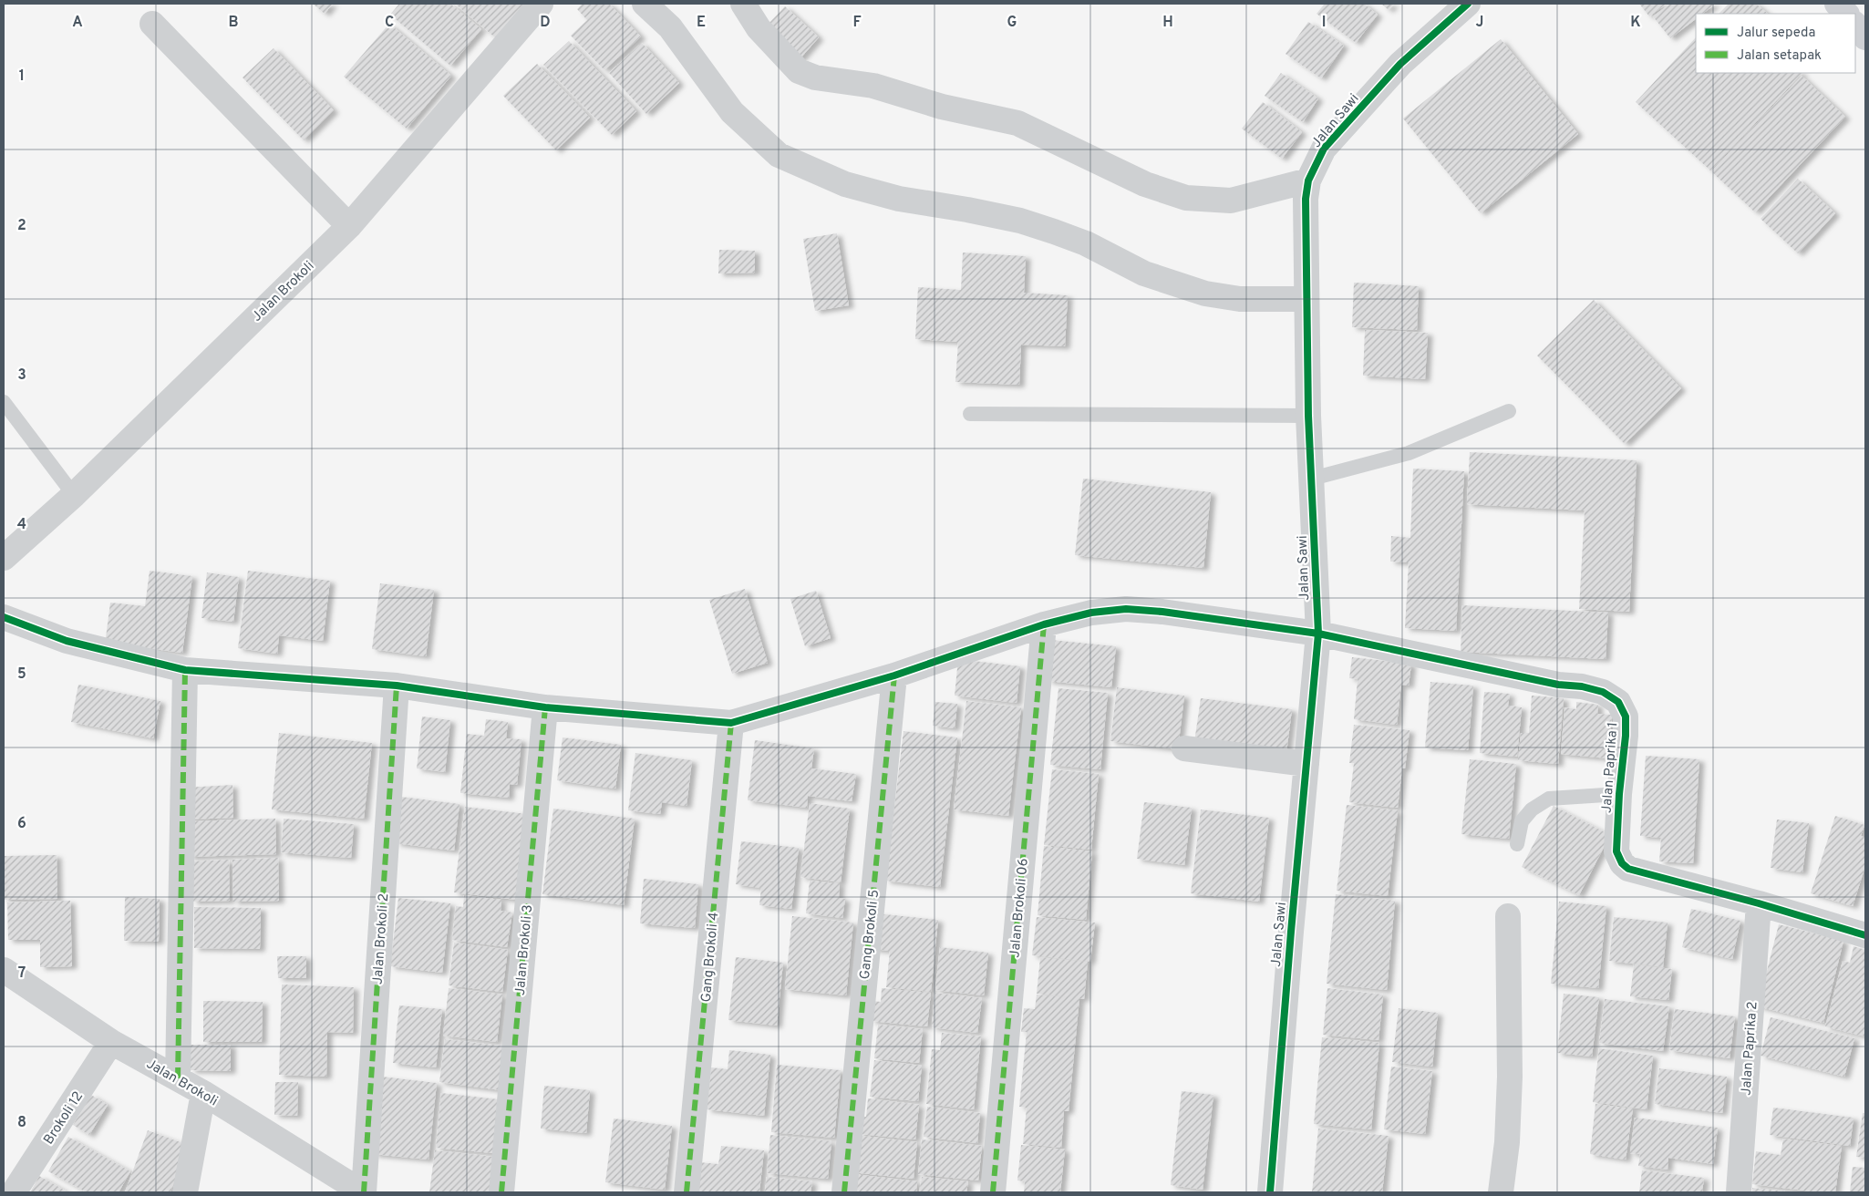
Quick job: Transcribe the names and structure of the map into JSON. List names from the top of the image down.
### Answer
{
  "streets": {
    "street": [
      "Jalan Sawi",
      "Jalan Brokoli",
      "Jalan Paprika 1",
      "Jalan Brokoli 06",
      "Gang Brokoli 5",
      "Jalan Brokoli 2",
      "Jalan Brokoli 3",
      "Gang Brokoli 4",
      "Jalan Paprika 2",
      "Brokoli 12"
    ]
  },
  "crossings": [
    ["Jalan Sawi", "Jalan Paprika 1"],
    ["Jalan Brokoli", "Jalan Brokoli 2"],
    ["Jalan Brokoli", "Brokoli 12"],
    ["Jalan Paprika 1", "Jalan Brokoli 06"],
    ["Jalan Paprika 1", "Gang Brokoli 5"],
    ["Jalan Paprika 1", "Gang Brokoli 4"],
    ["Jalan Paprika 1", "Jalan Paprika 2"]
  ],
  "legend": ["Jalur sepeda", "Jalan setapak"],
  "grid": {
    "columns": [
      "A",
      "B",
      "C",
      "D",
      "E",
      "F",
      "G",
      "H",
      "I",
      "J",
      "K"
    ],
    "rows": [
      "1",
      "2",
      "3",
      "4",
      "5",
      "6",
      "7",
      "8"
    ]
  }
}
